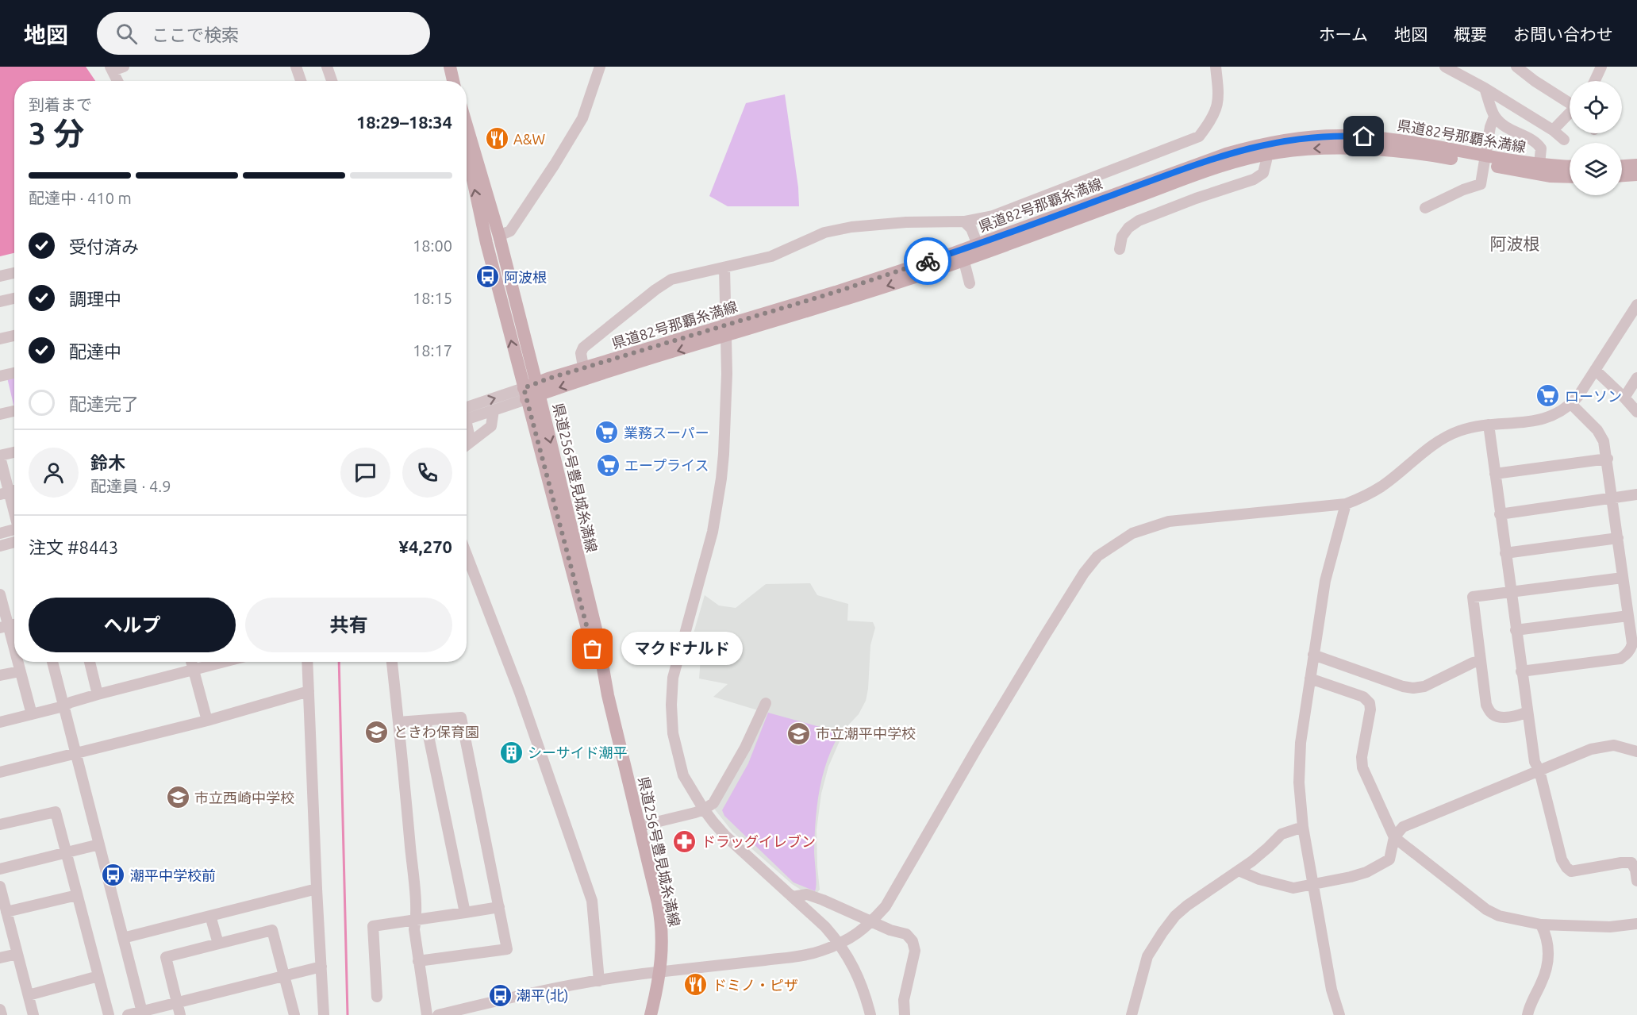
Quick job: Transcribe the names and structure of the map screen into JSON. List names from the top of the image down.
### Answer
{
  "streets": {
    "main road": ["県道82号那覇糸満線", "県道256号豊見城糸満線"]
  },
  "crossings": [
    ["県道82号那覇糸満線", "県道256号豊見城糸満線"]
  ],
  "districts": ["阿波根"],
  "places": {
    "restaurant": ["A&W", "ドミノ・ピザ"],
    "bus stop": ["阿波根", "潮平中学校前", "潮平(北)"],
    "supermarket": ["ローソン", "業務スーパー", "エープライス"],
    "other": ["マクドナルド"],
    "school or university": ["ときわ保育園", "市立潮平中学校", "市立西崎中学校"],
    "building": ["シーサイド潮平"],
    "pharmacy": ["ドラッグイレブン"]
  },
  "page": {
    "header": "地図",
    "search": "ここで検索",
    "nav": [
      "ホーム",
      "地図",
      "概要",
      "お問い合わせ"
    ],
    "heading": ["3 分", "到着まで", "18:29–18:34"],
    "panel": [
      "鈴木",
      "配達員 · 4.9",
      "注文 #8443",
      "¥4,270"
    ],
    "bar": "配達中 · 410 m",
    "list": [
      ["受付済み", "18:00"],
      ["調理中", "18:15"],
      ["配達中", "18:17"],
      "配達完了"
    ],
    "buttons": ["ヘルプ", "共有"],
    "bubble": "マクドナルド"
  }
}
